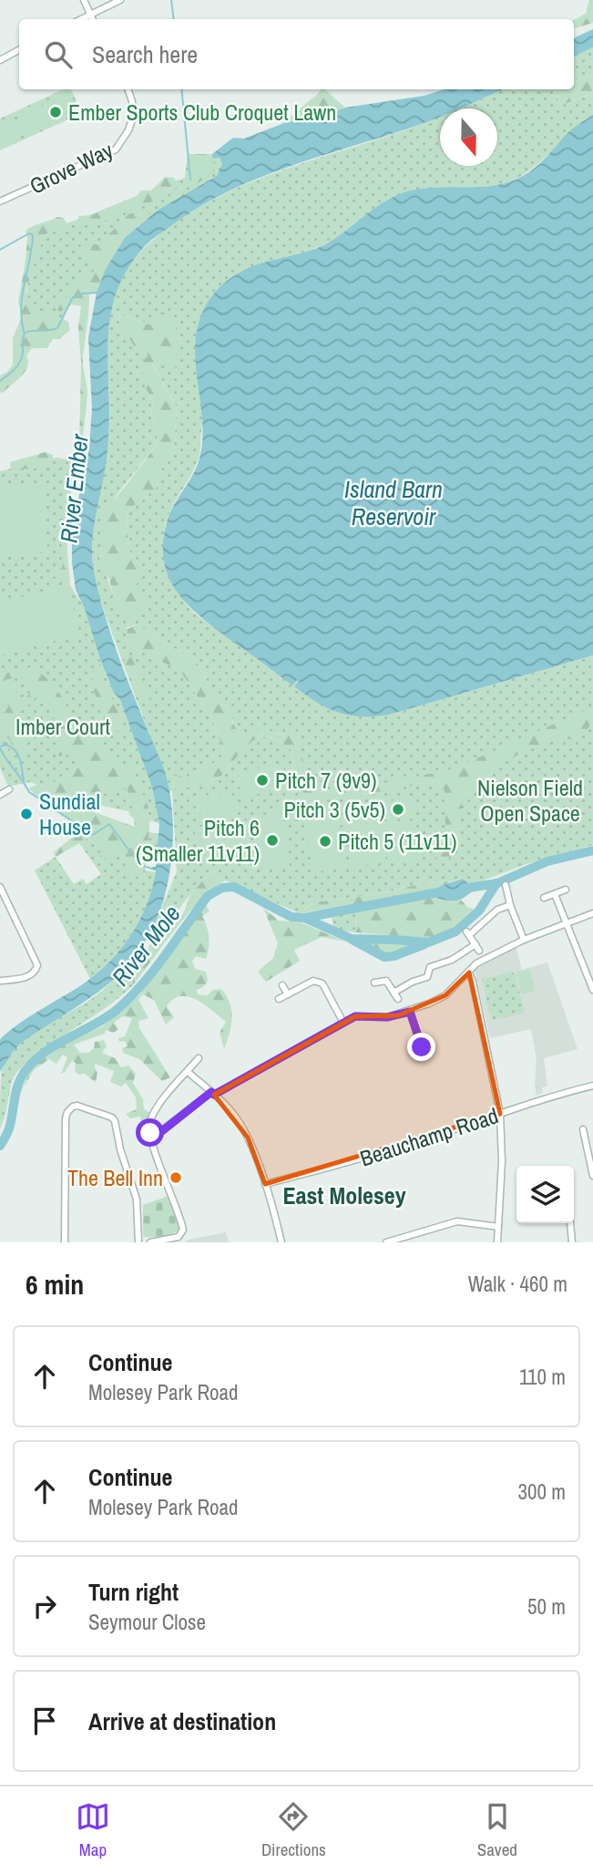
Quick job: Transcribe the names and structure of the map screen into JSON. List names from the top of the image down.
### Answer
{
  "streets": {
    "street": ["Grove Way", "Beauchamp Road"]
  },
  "districts": ["East Molesey"],
  "water": ["River Ember", "Island Barn Reservoir", "River Mole"],
  "parks": ["Imber Court", "Nielson Field Open Space"],
  "places": [
    "Ember Sports Club Croquet Lawn",
    "Pitch 7 (9v9)",
    "Pitch 3 (5v5)",
    "Sundial House",
    "Pitch 6 (Smaller 11v11)",
    "Pitch 5 (11v11)",
    "The Bell Inn"
  ],
  "north": "bottom",
  "page": {
    "search": "Search here",
    "heading": ["6 min", "Walk · 460 m"],
    "list": [
      ["Continue", "Molesey Park Road", "110 m"],
      ["Continue", "Molesey Park Road", "300 m"],
      ["Turn right", "Seymour Close", "50 m"],
      "Arrive at destination"
    ],
    "nav": ["Map", "Directions", "Saved"]
  }
}
